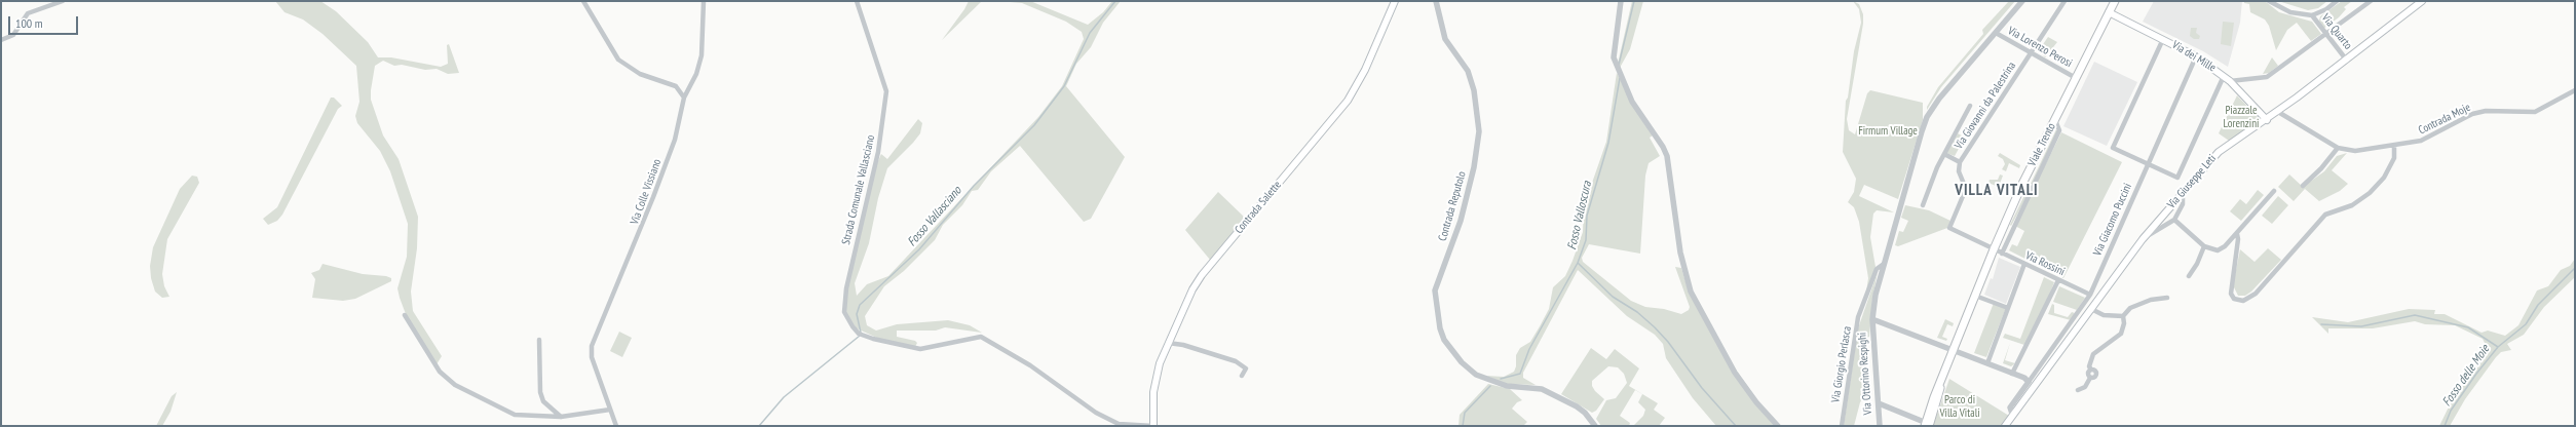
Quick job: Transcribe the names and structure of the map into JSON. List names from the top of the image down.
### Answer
{
  "streets": {
    "main road": [
      "Via dei Mille",
      "Viale Trento",
      "Via Giuseppe Leti",
      "Contrada Salette"
    ],
    "street": [
      "Via Quarto",
      "Via Lorenzo Perosi",
      "Via Giovanni da Palestrina",
      "Contrada Moje",
      "Strada Comunale Vallasciano",
      "Via Colle Vissiano",
      "Contrada Reputolo",
      "Via Giacomo Puccini",
      "Via Rossini",
      "Via Giorgio Perlasca",
      "Via Ottorino Respighi"
    ]
  },
  "crossings": [
    ["Via Quarto", "Via Giuseppe Leti"],
    ["Via Lorenzo Perosi", "Via Giovanni da Palestrina"],
    ["Via Lorenzo Perosi", "Viale Trento"],
    ["Via Lorenzo Perosi", "Via Ottorino Respighi"],
    ["Via dei Mille", "Viale Trento"],
    ["Via dei Mille", "Via Giuseppe Leti"],
    ["Via dei Mille", "Via Giacomo Puccini"],
    ["Via Giovanni da Palestrina", "Viale Trento"],
    ["Via Giovanni da Palestrina", "Via Rossini"],
    ["Contrada Moje", "Via Giuseppe Leti"],
    ["Viale Trento", "Via Rossini"],
    ["Strada Comunale Vallasciano", "Contrada Salette"],
    ["Via Giacomo Puccini", "Via Rossini"],
    ["Via Giorgio Perlasca", "Via Ottorino Respighi"]
  ],
  "districts": ["VILLA VITALI"],
  "water": ["Fosso Valloscura", "Fosso Vallasciano", "Fosso delle Moie"],
  "parks": ["Piazzale Lorenzini", "Firmum Village", "Parco di Villa Vitali"],
  "scale_bar": "100 m"
}
